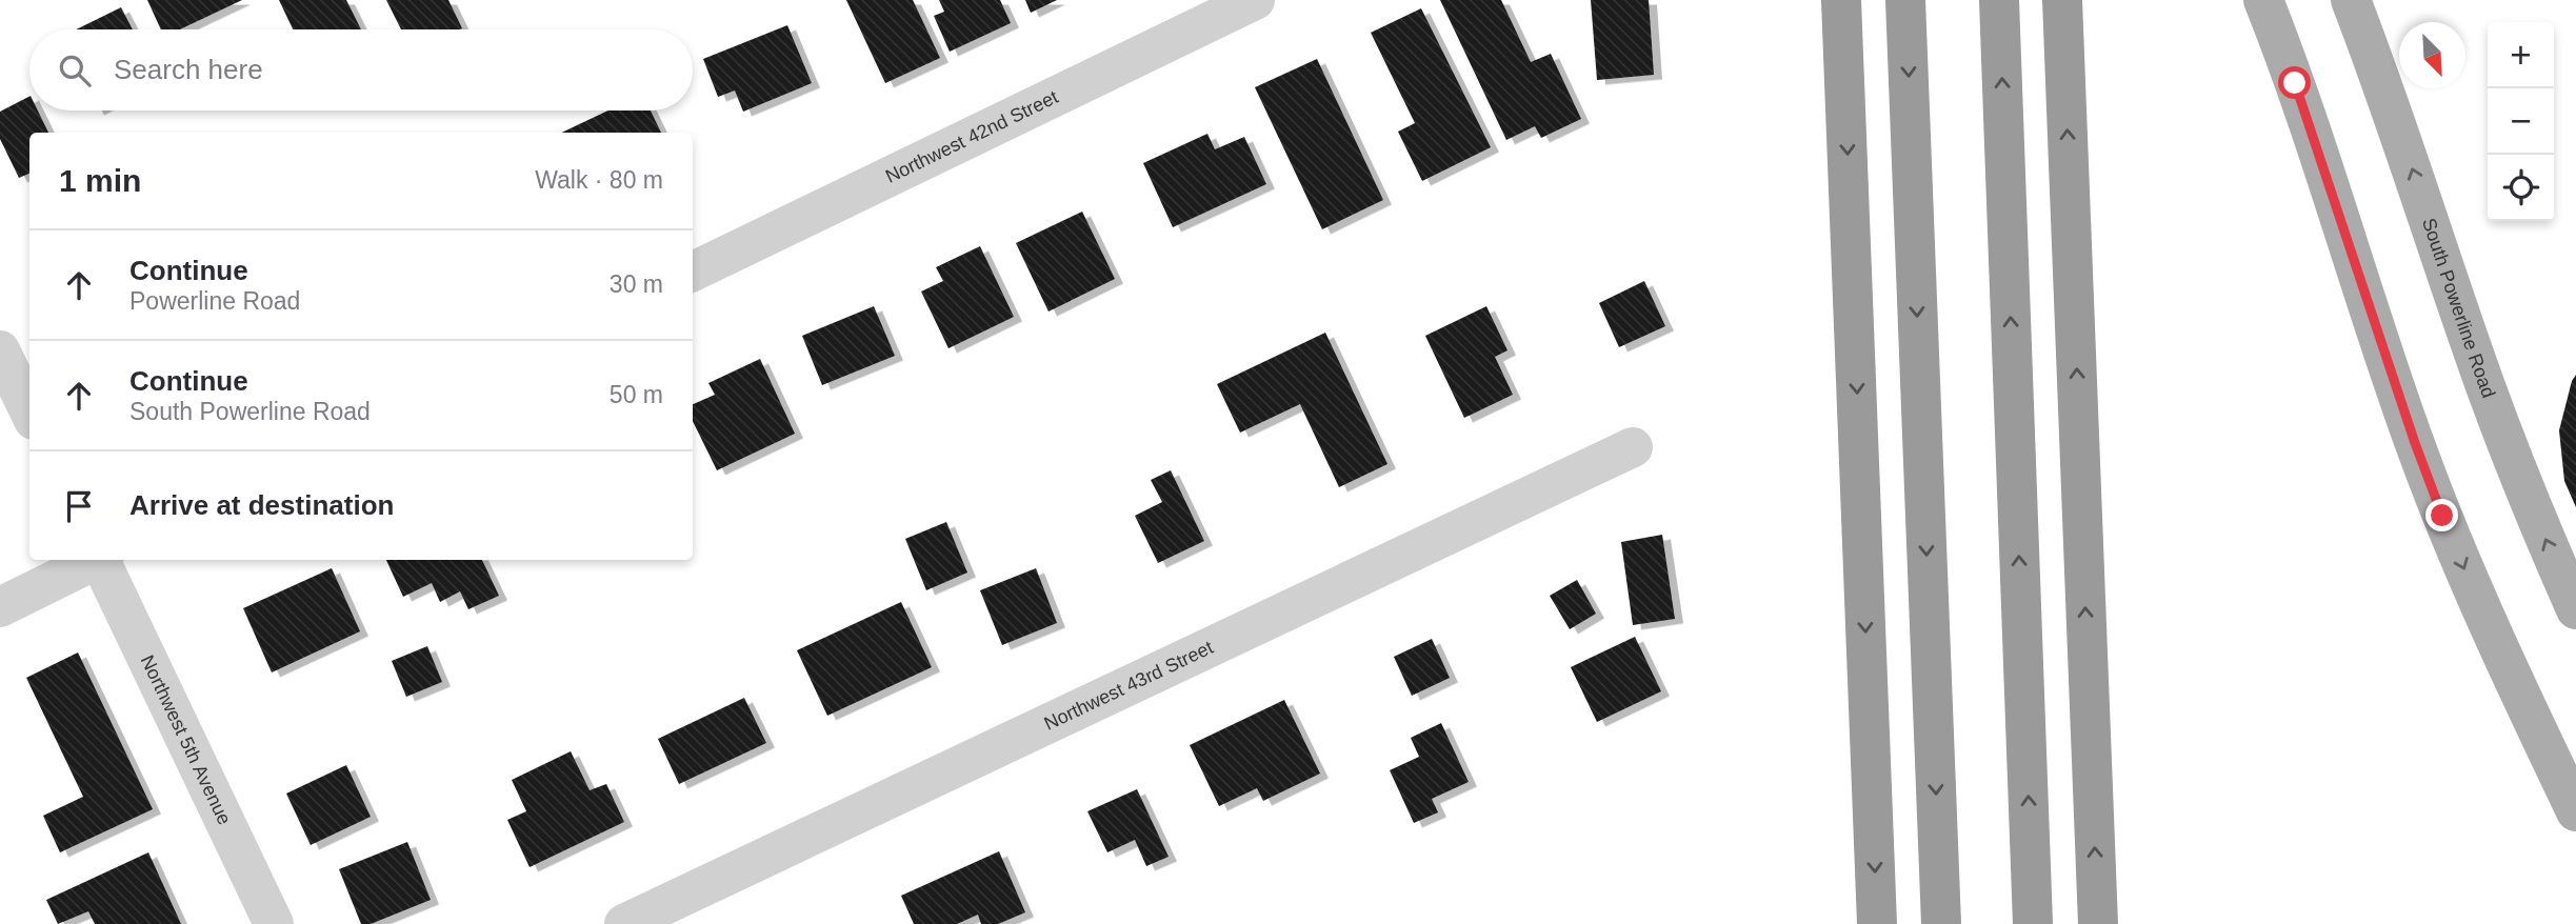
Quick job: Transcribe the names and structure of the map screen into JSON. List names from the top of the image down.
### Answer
{
  "streets": {
    "main road": ["South Powerline Road"],
    "street": ["Northwest 42nd Street", "Northwest 43rd Street", "Northwest 5th Avenue"]
  },
  "north": "bottom right",
  "page": {
    "map_buttons": ["+", "−"],
    "search": "Search here",
    "heading": ["1 min", "Walk · 80 m"],
    "list": [
      ["Continue", "Powerline Road", "30 m"],
      ["Continue", "South Powerline Road", "50 m"],
      "Arrive at destination"
    ]
  }
}
